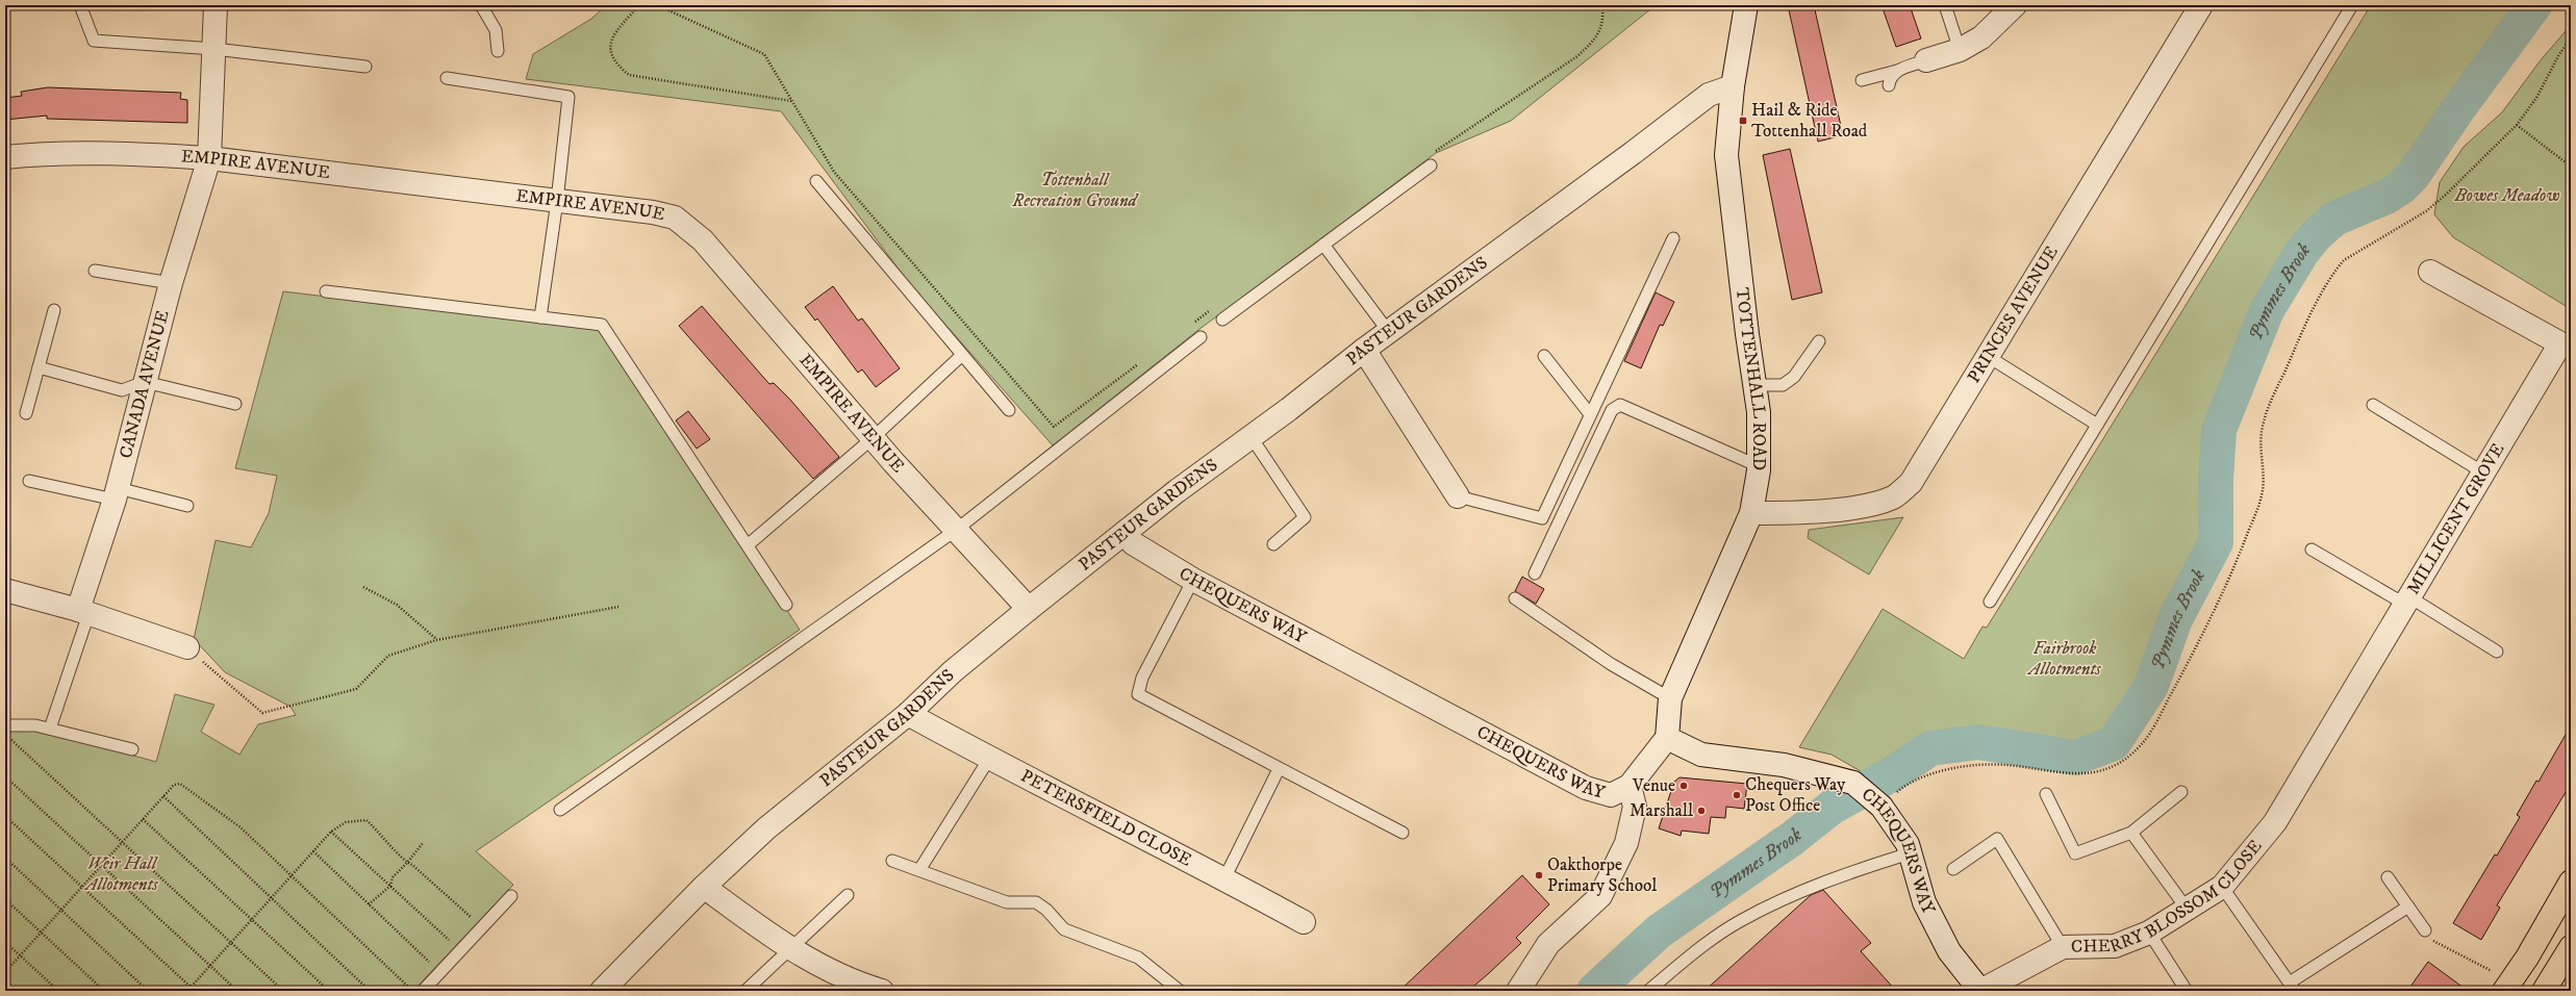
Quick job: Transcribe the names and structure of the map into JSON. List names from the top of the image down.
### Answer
{
  "streets": {
    "street": [
      "EMPIRE AVENUE",
      "PASTEUR GARDENS",
      "PRINCES AVENUE",
      "TOTTENHALL ROAD",
      "CANADA AVENUE",
      "MILLICENT GROVE",
      "CHEQUERS WAY",
      "PETERSFIELD CLOSE",
      "CHERRY BLOSSOM CLOSE"
    ]
  },
  "crossings": [
    ["EMPIRE AVENUE", "PASTEUR GARDENS"],
    ["EMPIRE AVENUE", "CANADA AVENUE"],
    ["PASTEUR GARDENS", "TOTTENHALL ROAD"],
    ["PASTEUR GARDENS", "CHEQUERS WAY"],
    ["PASTEUR GARDENS", "PETERSFIELD CLOSE"],
    ["PRINCES AVENUE", "TOTTENHALL ROAD"],
    ["TOTTENHALL ROAD", "CHEQUERS WAY"],
    ["MILLICENT GROVE", "CHERRY BLOSSOM CLOSE"],
    ["CHEQUERS WAY", "CHERRY BLOSSOM CLOSE"]
  ],
  "water": ["Pymmes Brook"],
  "parks": [
    "Tottenhall Recreation Ground",
    "Bowes Meadow",
    "Fairbrook Allotments",
    "Weir Hall Allotments"
  ],
  "places": {
    "transit": ["Hail & Ride Tottenhall Road"],
    "other": [
      "Venue",
      "Chequers Way Post Office",
      "Marshall",
      "Oakthorpe Primary School"
    ]
  }
}
